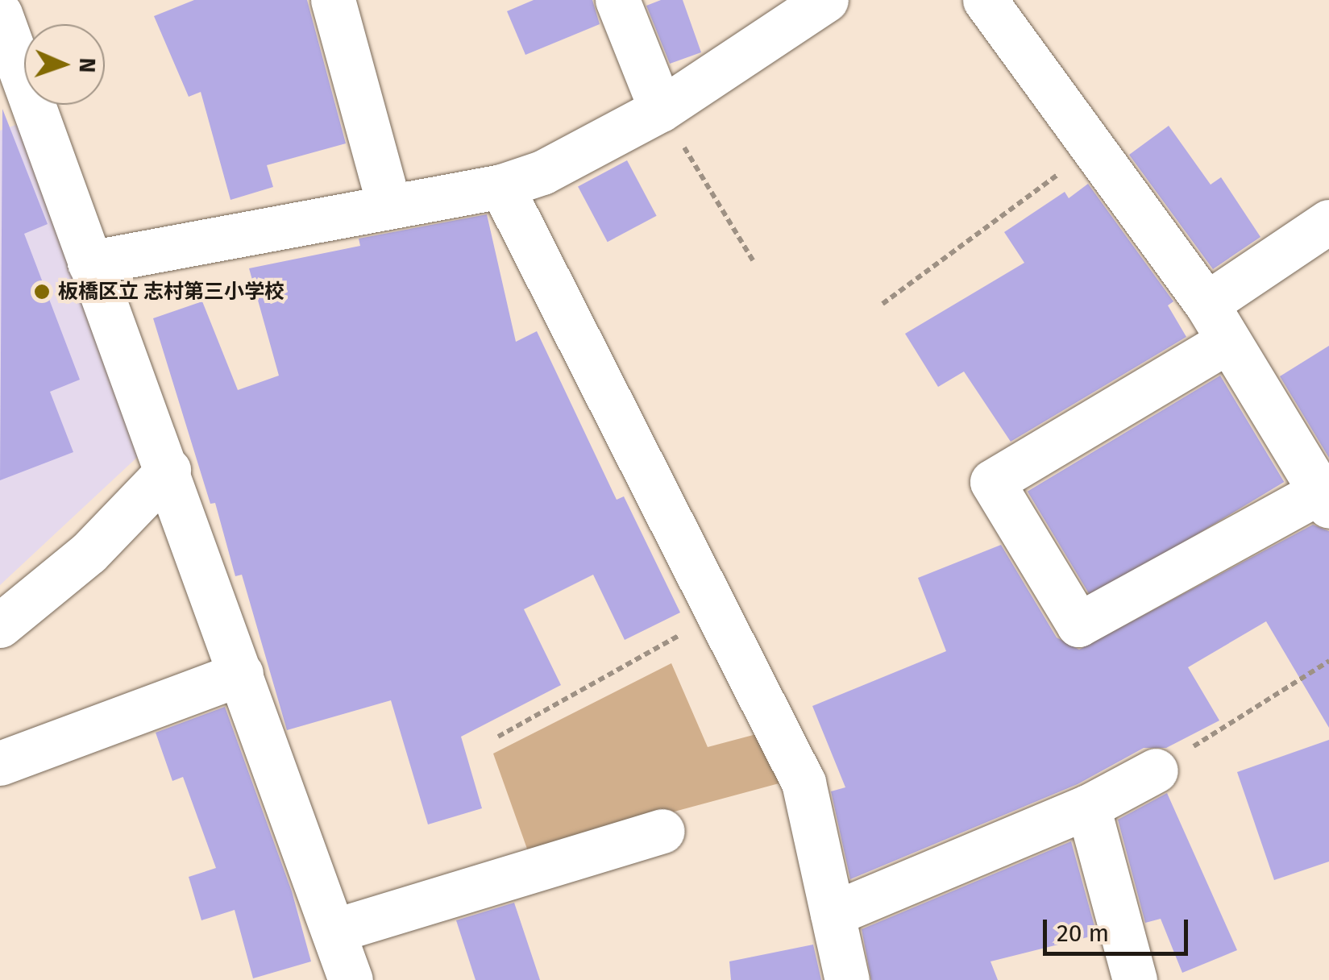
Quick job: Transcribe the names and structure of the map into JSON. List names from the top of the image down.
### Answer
{
  "places": ["板橋区立 志村第三小学校"],
  "scale_bar": "20 m",
  "north": "right"
}
